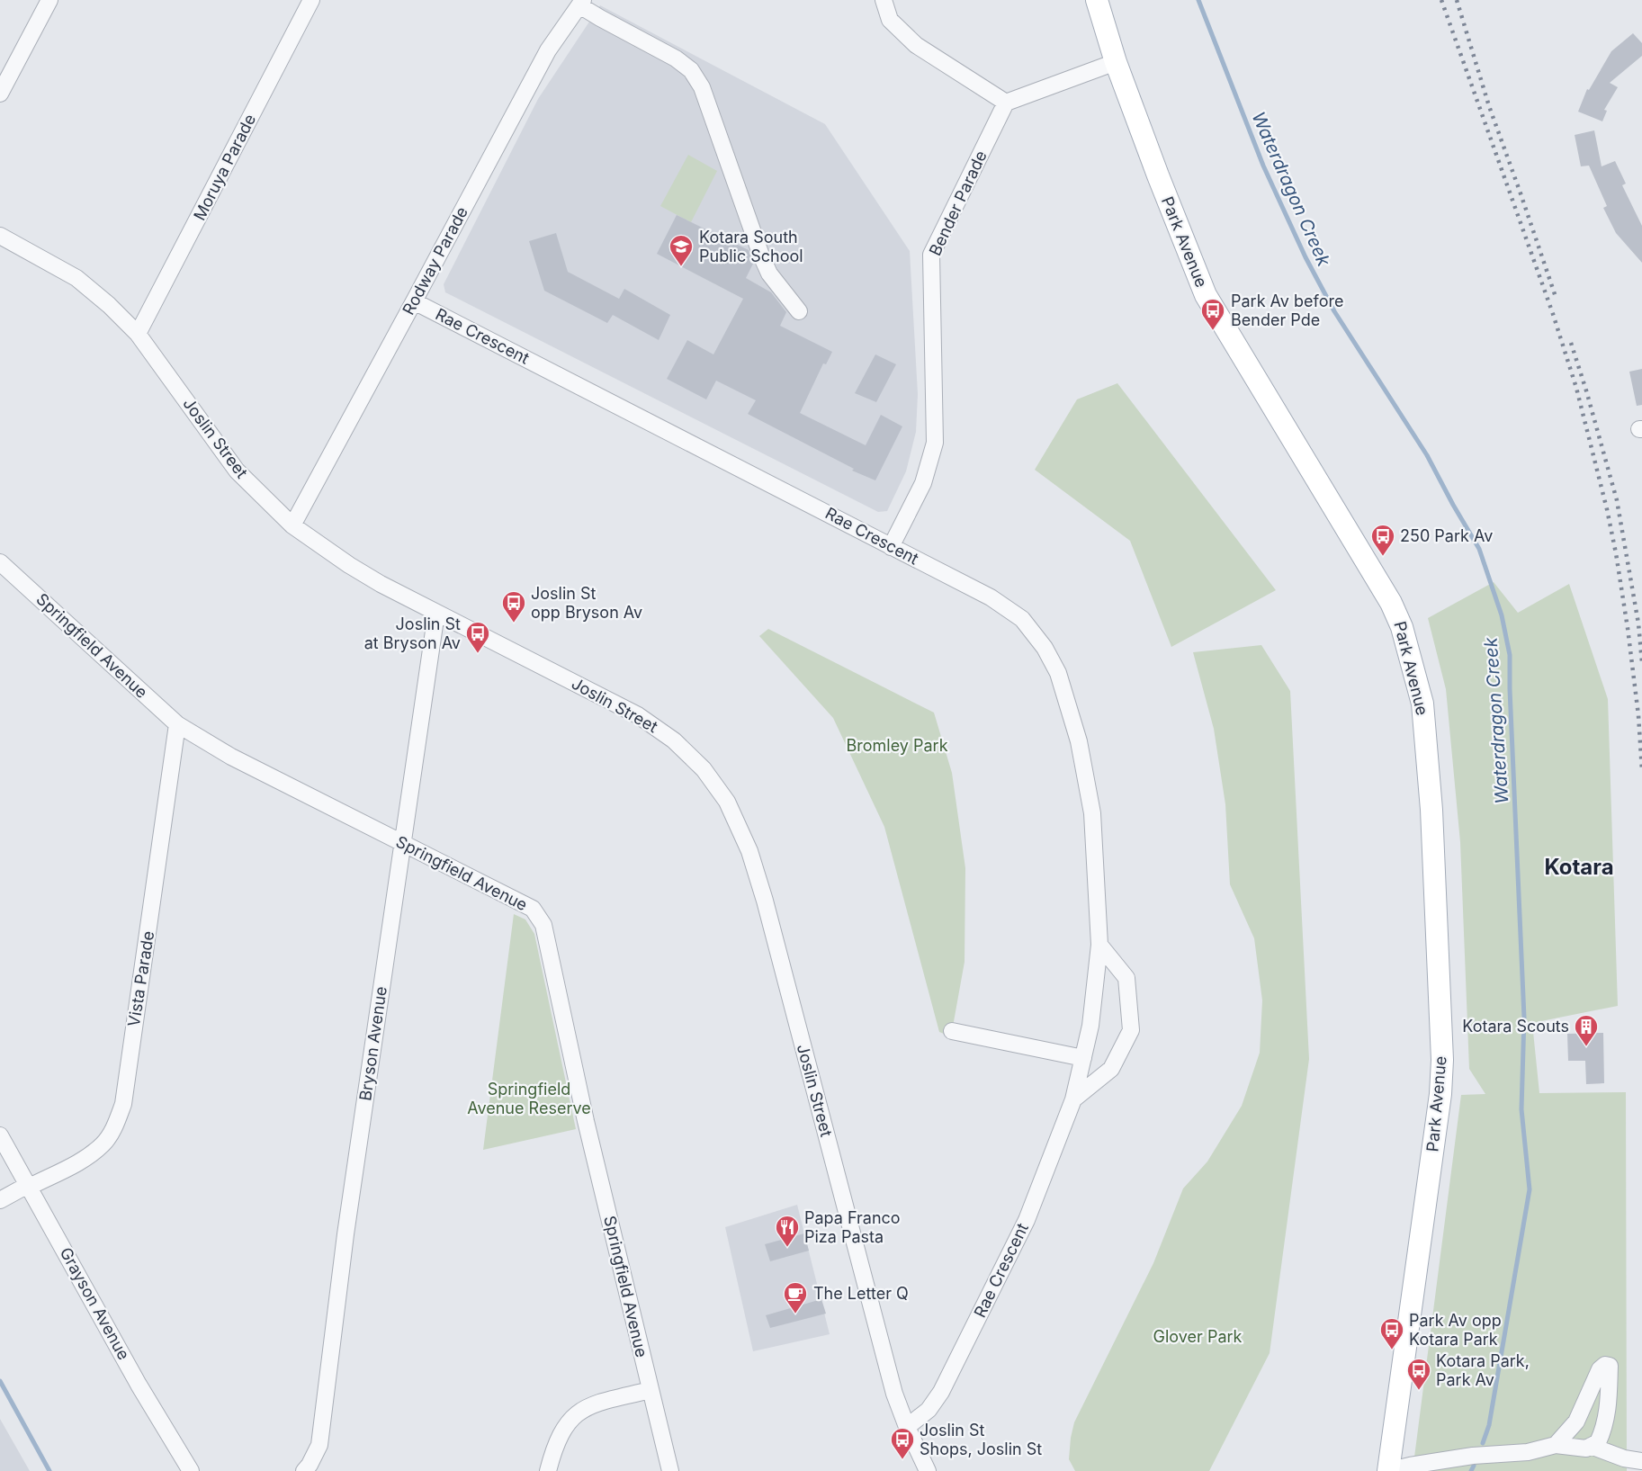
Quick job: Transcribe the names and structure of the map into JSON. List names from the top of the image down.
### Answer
{
  "streets": {
    "main road": ["Park Avenue"],
    "street": [
      "Moruya Parade",
      "Bender Parade",
      "Rodway Parade",
      "Rae Crescent",
      "Joslin Street",
      "Springfield Avenue",
      "Vista Parade",
      "Bryson Avenue",
      "Grayson Avenue"
    ]
  },
  "crossings": [
    ["Moruya Parade", "Joslin Street"],
    ["Bender Parade", "Rae Crescent"],
    ["Rodway Parade", "Rae Crescent"],
    ["Rodway Parade", "Joslin Street"],
    ["Rae Crescent", "Joslin Street"],
    ["Joslin Street", "Bryson Avenue"],
    ["Springfield Avenue", "Vista Parade"],
    ["Springfield Avenue", "Bryson Avenue"],
    ["Vista Parade", "Grayson Avenue"]
  ],
  "districts": ["Kotara"],
  "water": ["Waterdragon Creek"],
  "parks": ["Bromley Park", "Springfield Avenue Reserve", "Glover Park"],
  "places": {
    "school or university": ["Kotara South Public School"],
    "bus stop": [
      "Park Av before Bender Pde",
      "250 Park Av",
      "Joslin St opp Bryson Av",
      "Joslin St at Bryson Av",
      "Park Av opp Kotara Park",
      "Kotara Park, Park Av",
      "Joslin St Shops, Joslin St"
    ],
    "building": ["Kotara Scouts"],
    "restaurant": ["Papa Franco Piza Pasta"],
    "cafe": ["The Letter Q"]
  }
}
